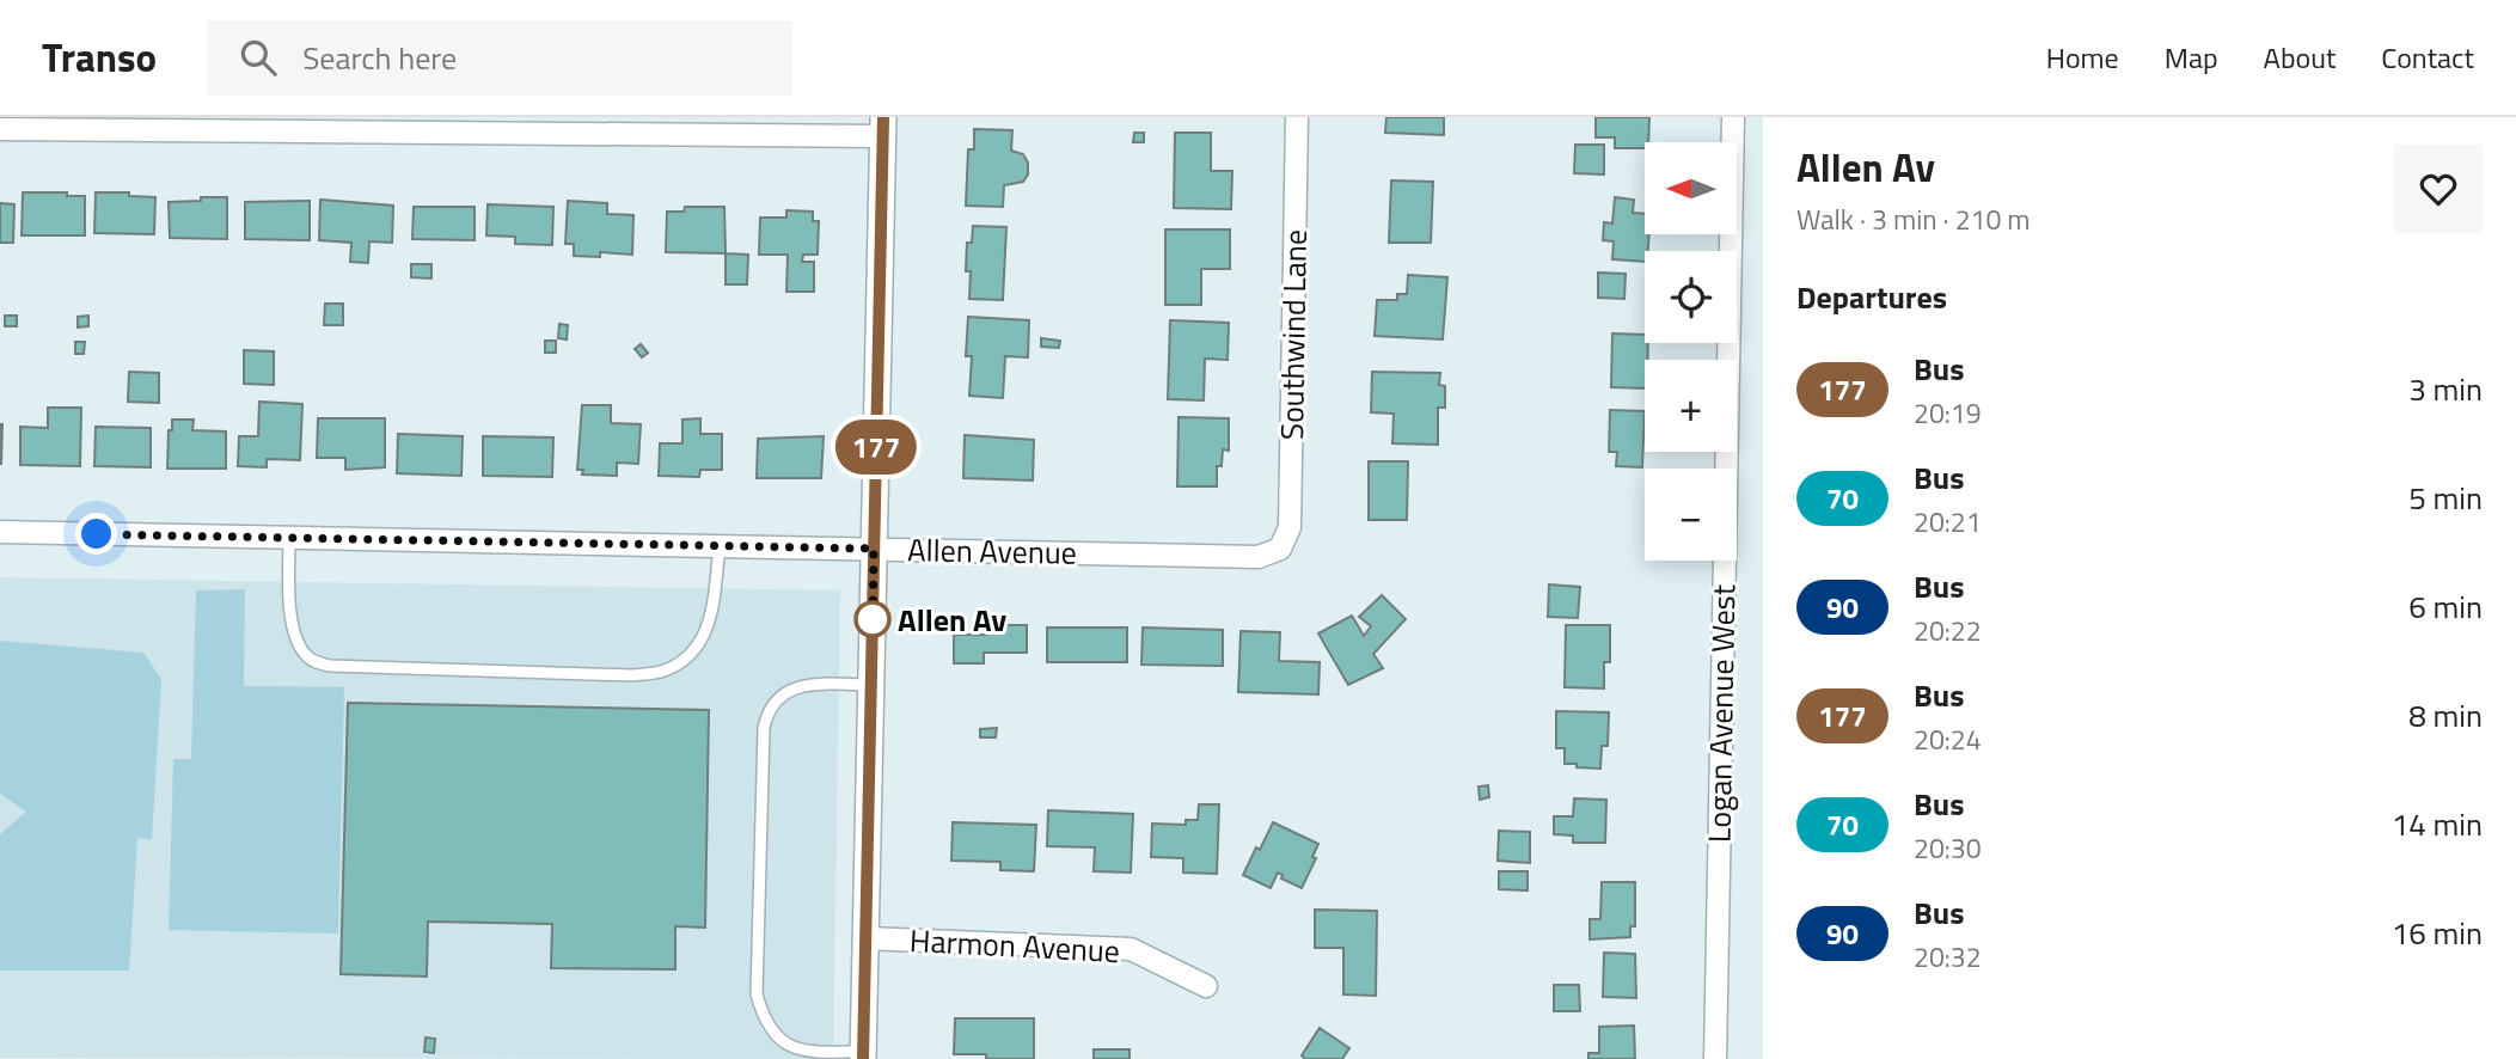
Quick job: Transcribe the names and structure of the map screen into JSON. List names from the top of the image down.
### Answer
{
  "streets": {
    "street": [
      "Southwind Lane",
      "Allen Avenue",
      "Logan Avenue West",
      "Harmon Avenue"
    ]
  },
  "crossings": [
    ["Southwind Lane", "Allen Avenue"]
  ],
  "places": ["Allen Av"],
  "lines": ["bus line 177"],
  "north": "left",
  "page": {
    "header": "Transo",
    "search": "Search here",
    "nav": [
      "Home",
      "Map",
      "About",
      "Contact"
    ],
    "on_map": "177",
    "heading": [
      ["Allen Av", "Walk · 3 min · 210 m"],
      "Departures"
    ],
    "map_buttons": ["+", "−"],
    "list": [
      {
        "mark": "177",
        "name": "Bus",
        "note": "20:19",
        "value": "3 min"
      },
      {
        "mark": "70",
        "name": "Bus",
        "note": "20:21",
        "value": "5 min"
      },
      {
        "mark": "90",
        "name": "Bus",
        "note": "20:22",
        "value": "6 min"
      },
      {
        "mark": "177",
        "name": "Bus",
        "note": "20:24",
        "value": "8 min"
      },
      {
        "mark": "70",
        "name": "Bus",
        "note": "20:30",
        "value": "14 min"
      },
      {
        "mark": "90",
        "name": "Bus",
        "note": "20:32",
        "value": "16 min"
      }
    ]
  }
}
